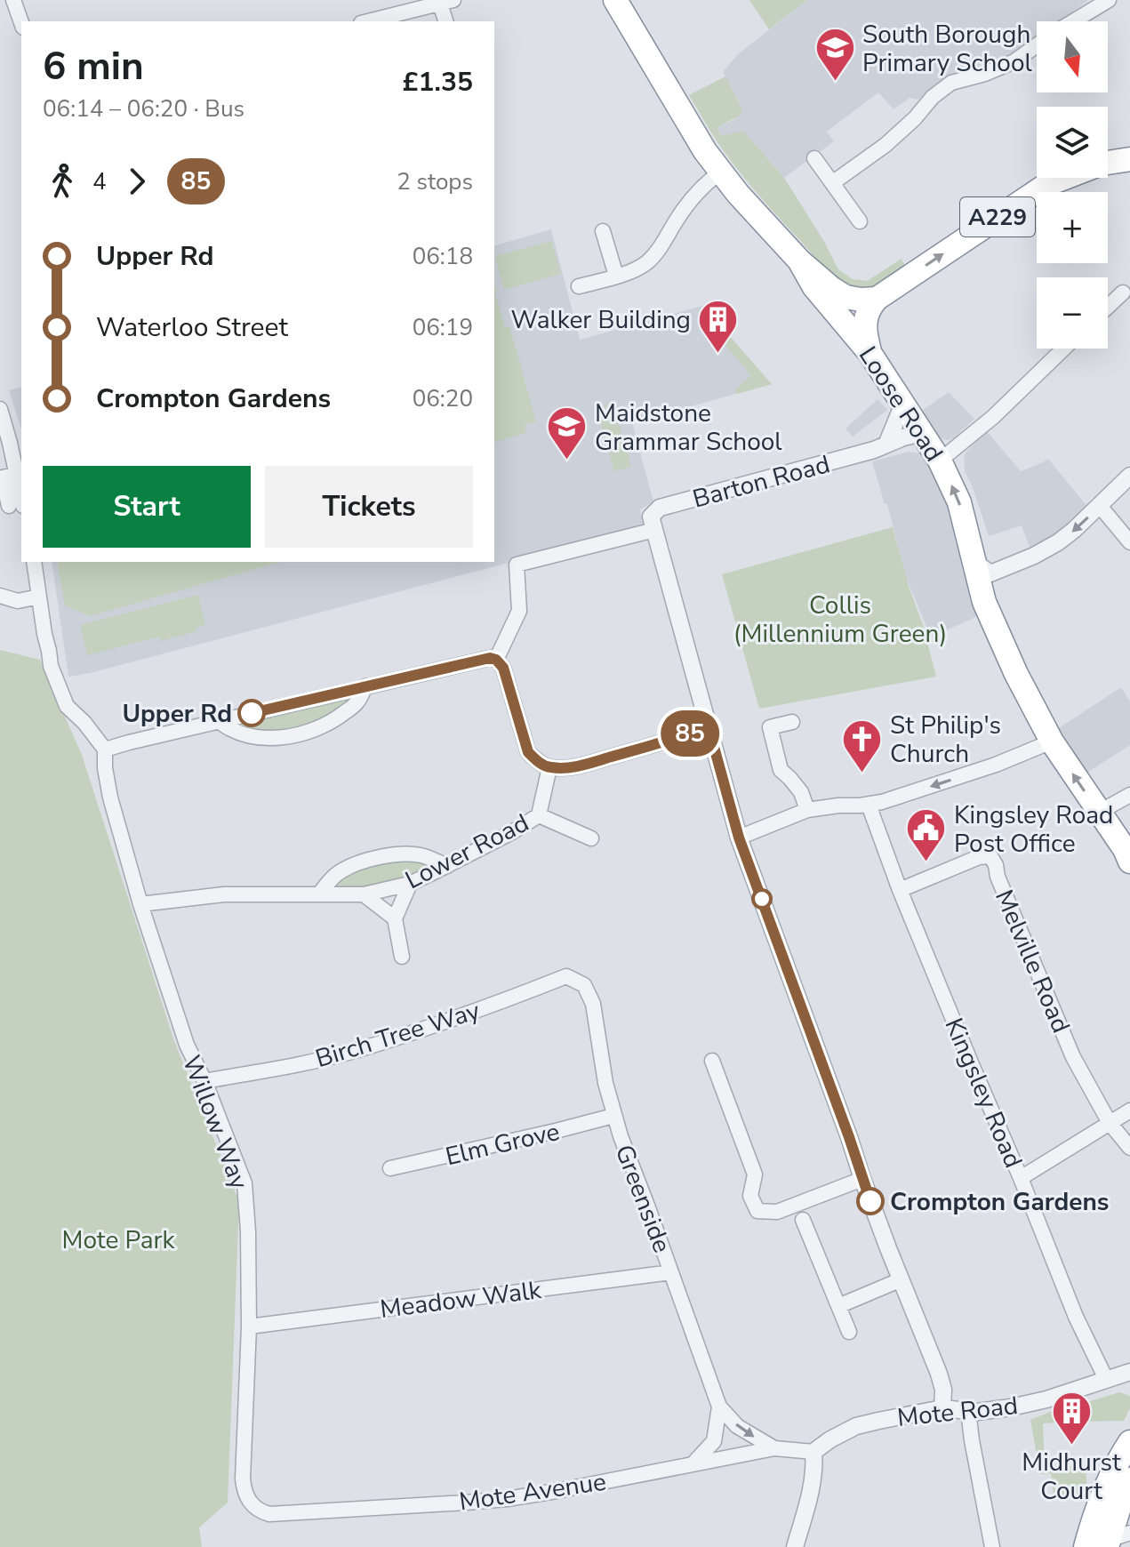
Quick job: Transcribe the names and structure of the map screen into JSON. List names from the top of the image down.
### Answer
{
  "streets": {
    "highway": ["A229", "Loose Road"],
    "street": [
      "Barton Road",
      "Lower Road",
      "Melville Road",
      "Birch Tree Way",
      "Kingsley Road",
      "Willow Way",
      "Elm Grove",
      "Greenside",
      "Meadow Walk",
      "Mote Road",
      "Mote Avenue"
    ]
  },
  "crossings": [
    ["A229", "Loose Road"],
    ["Loose Road", "Barton Road"],
    ["Lower Road", "Willow Way"],
    ["Melville Road", "Kingsley Road"],
    ["Birch Tree Way", "Willow Way"],
    ["Birch Tree Way", "Greenside"],
    ["Kingsley Road", "Mote Road"],
    ["Willow Way", "Meadow Walk"],
    ["Willow Way", "Mote Avenue"],
    ["Elm Grove", "Greenside"],
    ["Greenside", "Meadow Walk"],
    ["Greenside", "Mote Avenue"],
    ["Mote Road", "Mote Avenue"]
  ],
  "parks": ["Collis (Millennium Green)", "Mote Park"],
  "places": {
    "school or university": ["South Borough Primary School", "Maidstone Grammar School"],
    "building": ["Walker Building", "Midhurst Court"],
    "other": ["Upper Rd", "Crompton Gardens"],
    "church": ["St Philip's Church"],
    "public building": ["Kingsley Road Post Office"]
  },
  "lines": ["bus line 85"],
  "north": "bottom",
  "page": {
    "on_map": "85",
    "map_buttons": ["+", "−"],
    "heading": ["6 min", "06:14 – 06:20 · Bus", "£1.35"],
    "legs": ["4", "85", "2 stops"],
    "list": [
      {
        "name": "Upper Rd",
        "value": "06:18"
      },
      {
        "name": "Waterloo Street",
        "value": "06:19"
      },
      {
        "name": "Crompton Gardens",
        "value": "06:20"
      }
    ],
    "buttons": ["Start", "Tickets"]
  }
}
